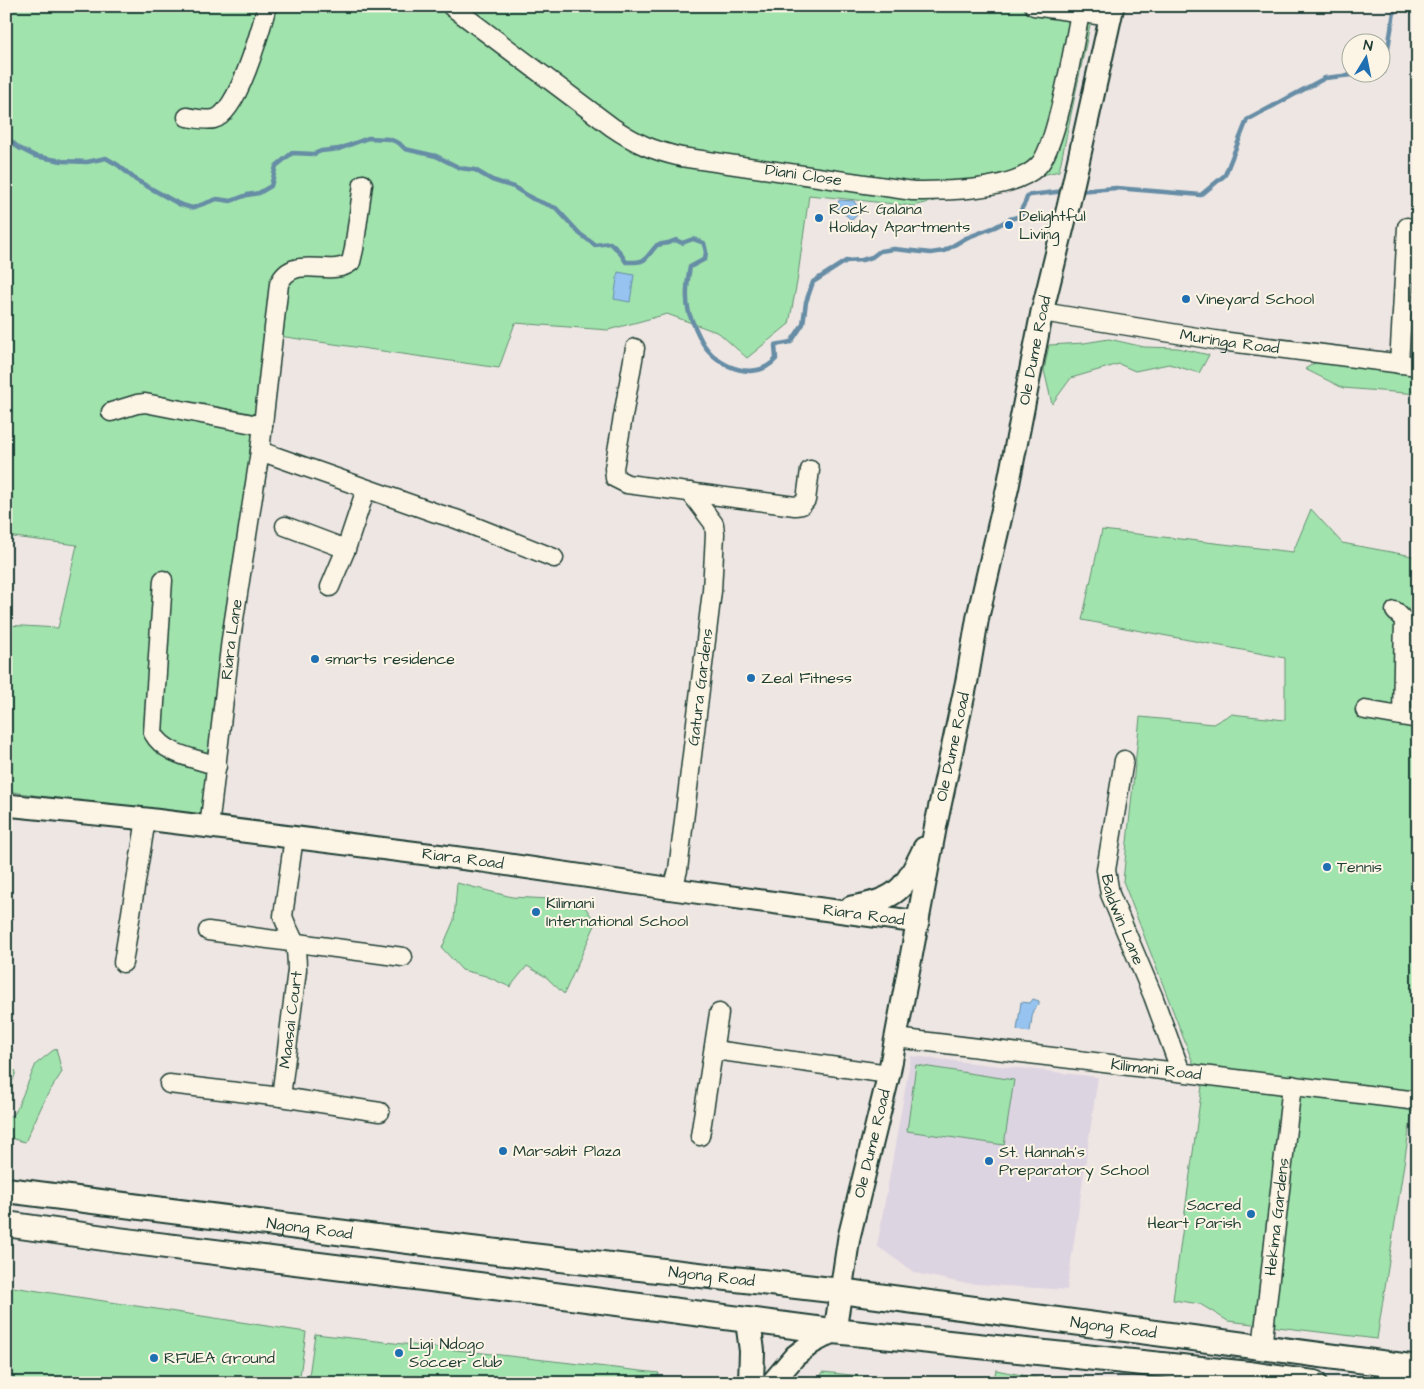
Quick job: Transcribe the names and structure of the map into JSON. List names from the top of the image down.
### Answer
{
  "streets": {
    "main road": ["Ngong Road"],
    "street": [
      "Diani Close",
      "Muringa Road",
      "Ole Dume Road",
      "Riara Lane",
      "Gatura Gardens",
      "Riara Road",
      "Baldwin Lane",
      "Maasai Court",
      "Kilimani Road",
      "Hekima Gardens"
    ]
  },
  "crossings": [
    ["Muringa Road", "Ole Dume Road"],
    ["Ole Dume Road", "Riara Road"],
    ["Ole Dume Road", "Kilimani Road"],
    ["Ole Dume Road", "Ngong Road"],
    ["Riara Lane", "Riara Road"],
    ["Gatura Gardens", "Riara Road"],
    ["Riara Road", "Maasai Court"],
    ["Baldwin Lane", "Kilimani Road"],
    ["Kilimani Road", "Hekima Gardens"],
    ["Hekima Gardens", "Ngong Road"]
  ],
  "places": [
    "Rock Galana Holiday Apartments",
    "Delightful Living",
    "Vineyard School",
    "smarts residence",
    "Zeal Fitness",
    "Tennis",
    "Kilimani International School",
    "Marsabit Plaza",
    "St. Hannah's Preparatory School",
    "Sacred Heart Parish",
    "Ligi Ndogo Soccer club",
    "RFUEA Ground"
  ],
  "north": "top"
}
